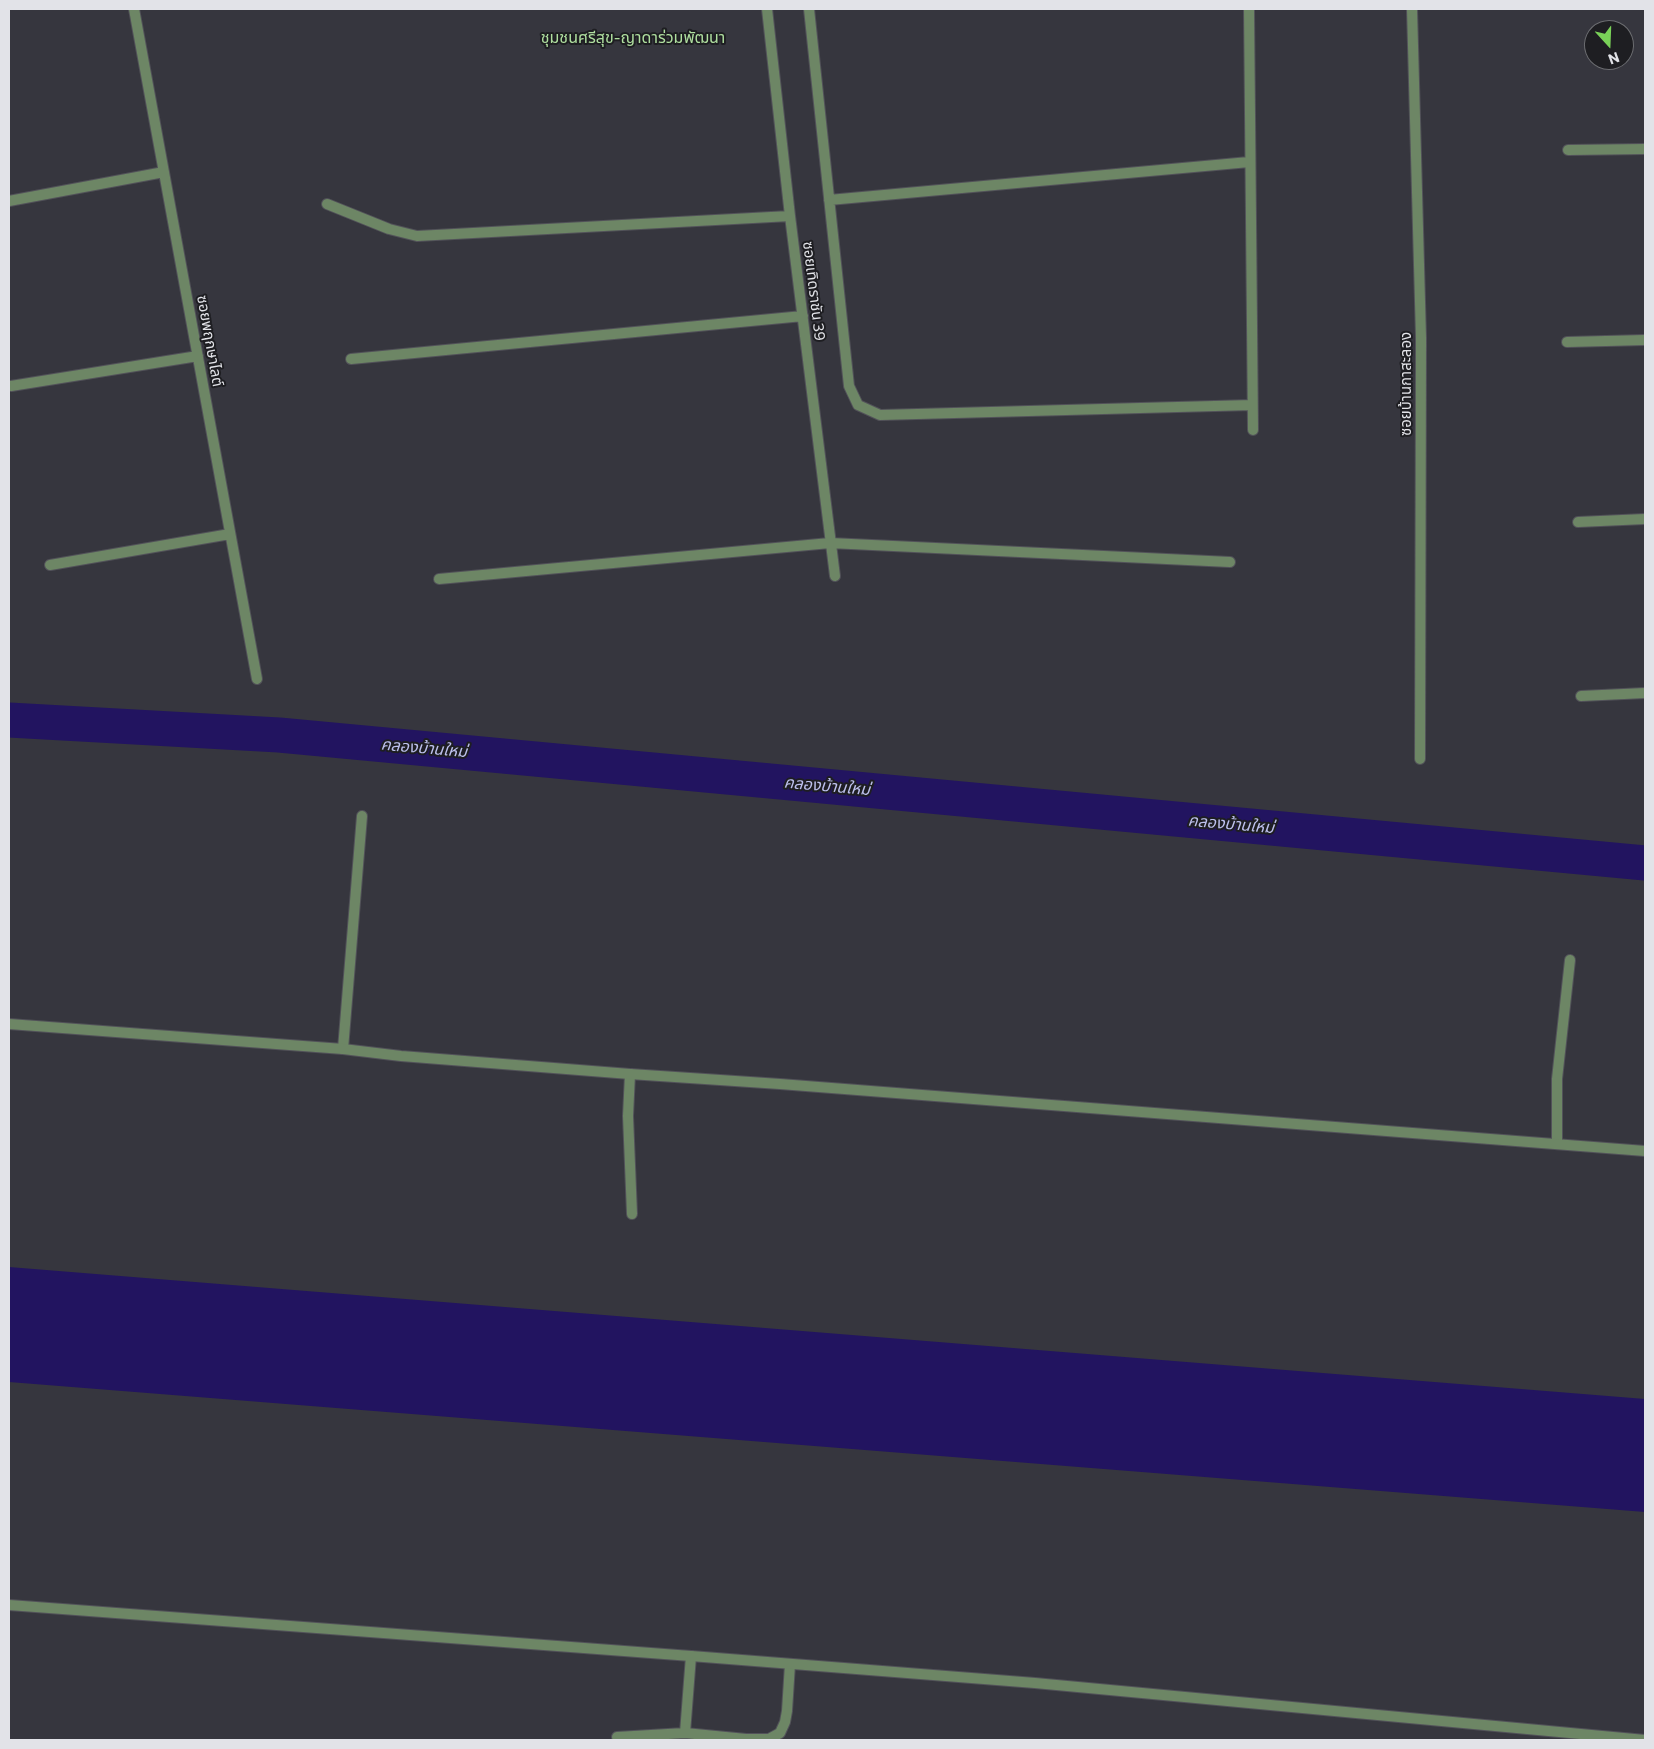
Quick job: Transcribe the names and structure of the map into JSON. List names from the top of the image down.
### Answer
{
  "streets": {
    "street": ["ซอยเทิดราชัน 39", "ซอยพฤกษาไลต์", "ซอยบ้านกาสะลอง"]
  },
  "districts": ["ชุมชนศรีสุข-ญาดาร่วมพัฒนา"],
  "water": ["คลองบ้านใหม่"],
  "north": "bottom"
}
